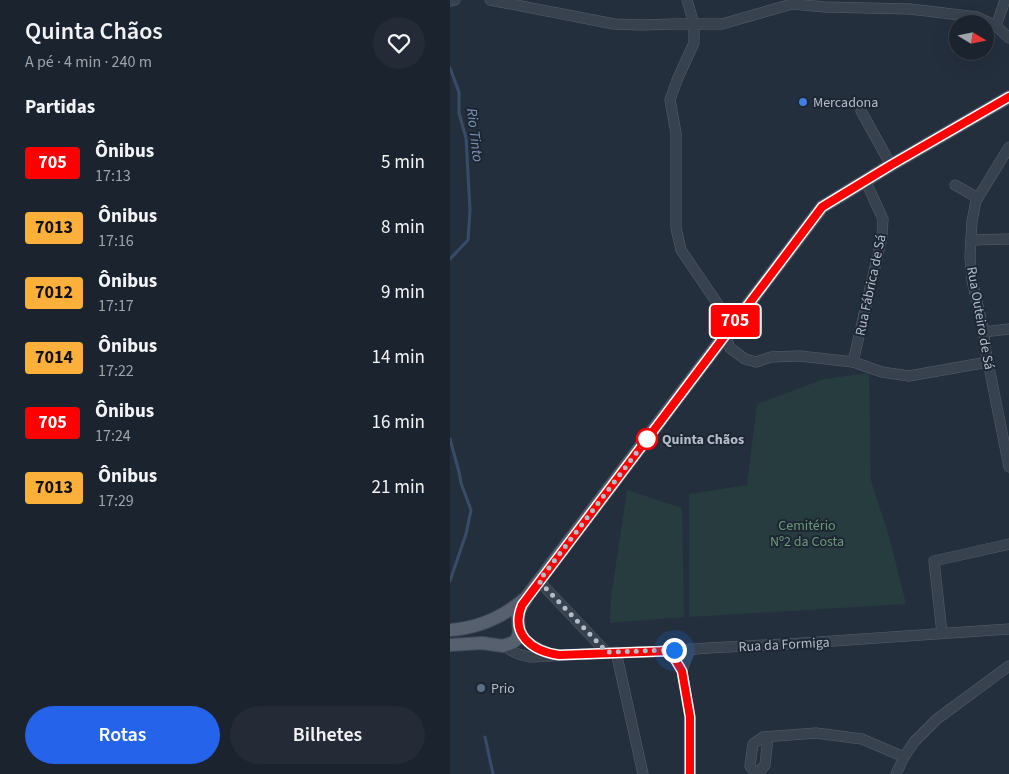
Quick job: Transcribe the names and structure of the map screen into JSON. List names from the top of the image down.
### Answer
{
  "streets": {
    "street": ["Rua Fábrica de Sá", "Rua Outeiro de Sá", "Rua da Formiga"]
  },
  "water": ["Rio Tinto"],
  "parks": ["Cemitério Nº2 da Costa"],
  "places": ["Mercadona", "Quinta Chãos", "Prio"],
  "lines": ["bus line 705"],
  "north": "right",
  "page": {
    "heading": [
      ["Quinta Chãos", "A pé · 4 min · 240 m"],
      "Partidas"
    ],
    "on_map": "705",
    "list": [
      {
        "mark": "705",
        "name": "Ônibus",
        "note": "17:13",
        "value": "5 min"
      },
      {
        "mark": "7013",
        "name": "Ônibus",
        "note": "17:16",
        "value": "8 min"
      },
      {
        "mark": "7012",
        "name": "Ônibus",
        "note": "17:17",
        "value": "9 min"
      },
      {
        "mark": "7014",
        "name": "Ônibus",
        "note": "17:22",
        "value": "14 min"
      },
      {
        "mark": "705",
        "name": "Ônibus",
        "note": "17:24",
        "value": "16 min"
      },
      {
        "mark": "7013",
        "name": "Ônibus",
        "note": "17:29",
        "value": "21 min"
      }
    ],
    "buttons": ["Rotas", "Bilhetes"]
  }
}
